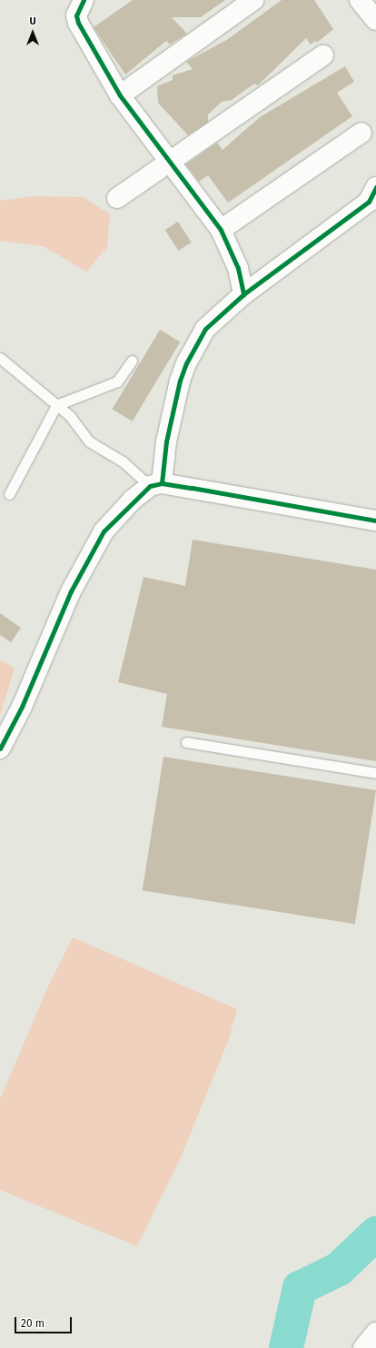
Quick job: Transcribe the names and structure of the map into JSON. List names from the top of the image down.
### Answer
{
  "scale_bar": "20 m",
  "north": "top"
}
